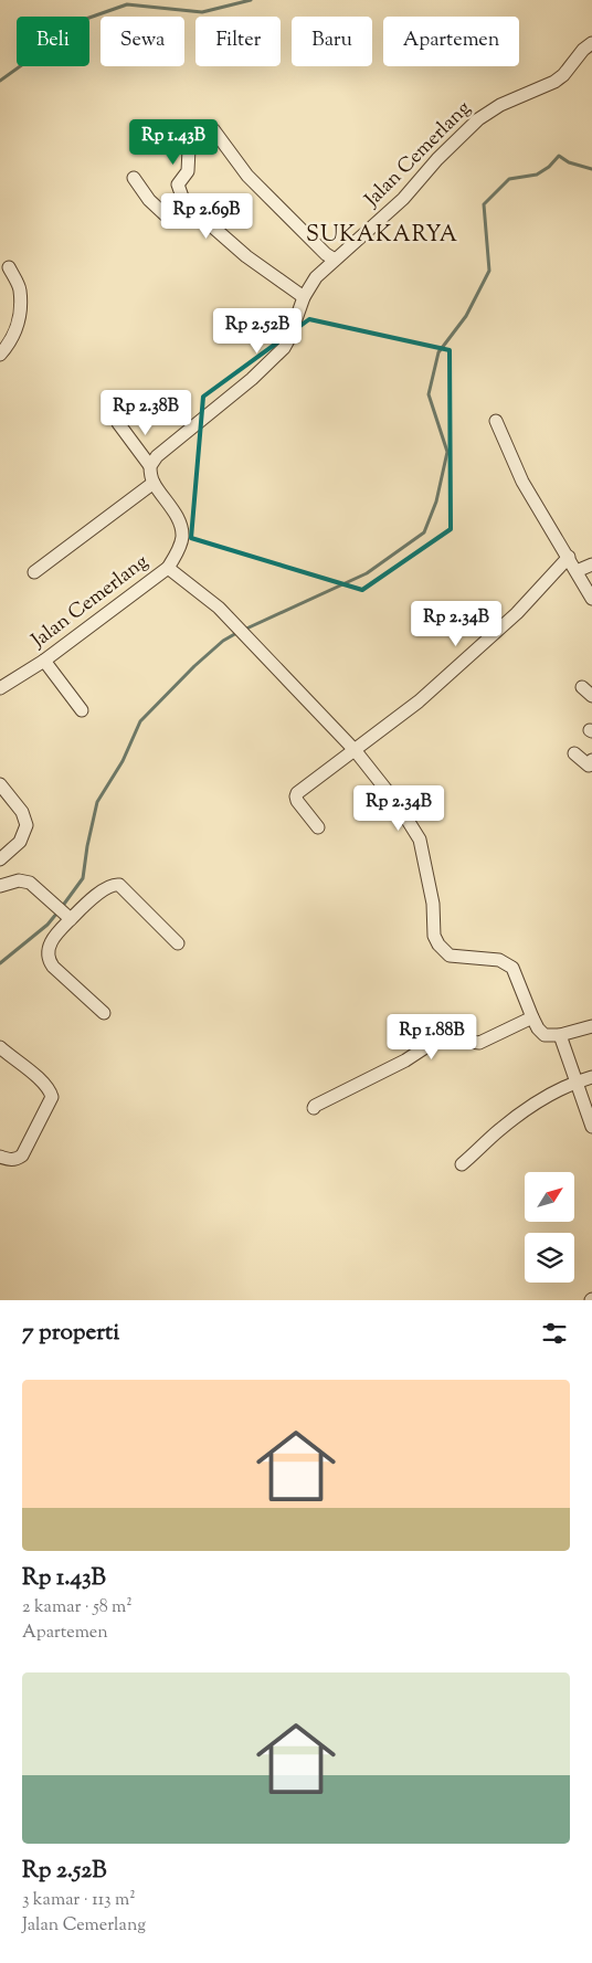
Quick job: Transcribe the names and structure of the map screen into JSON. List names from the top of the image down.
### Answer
{
  "streets": {
    "street": ["Jalan Cemerlang"]
  },
  "districts": ["SUKAKARYA"],
  "north": "top right",
  "page": {
    "chip": [
      "Beli",
      "Sewa",
      "Filter",
      "Baru",
      "Apartemen"
    ],
    "price": [
      "Rp 1.43B",
      "Rp 2.69B",
      "Rp 2.52B",
      "Rp 2.38B",
      "Rp 2.34B",
      "Rp 2.34B",
      "Rp 1.88B"
    ],
    "heading": "7 properti",
    "list": [
      {
        "name": "Rp 1.43B",
        "note": "2 kamar · 58 m² · Apartemen"
      },
      {
        "name": "Rp 2.52B",
        "note": "3 kamar · 113 m² · Jalan Cemerlang"
      }
    ]
  }
}
